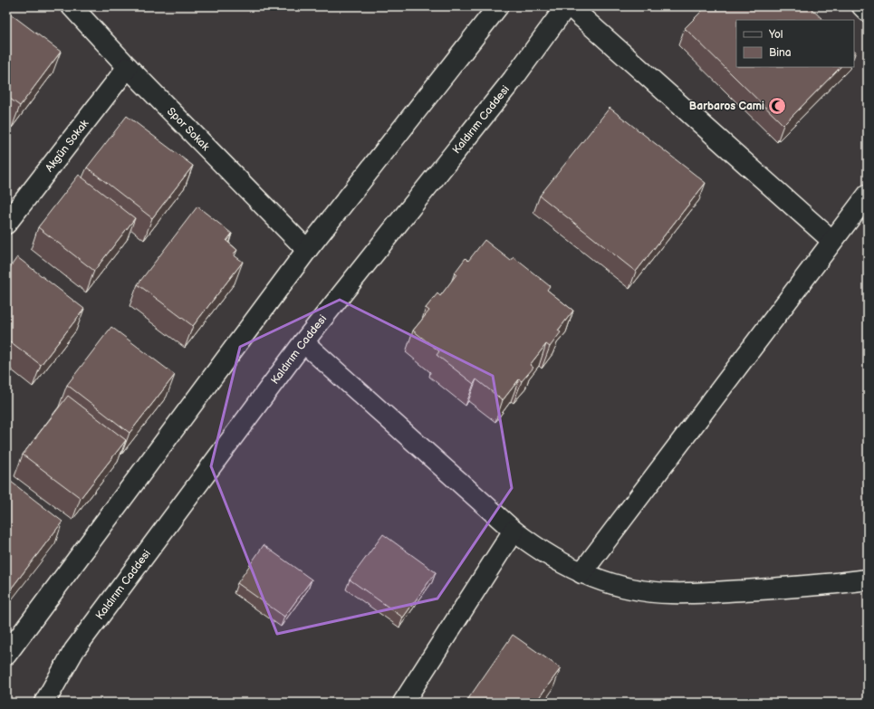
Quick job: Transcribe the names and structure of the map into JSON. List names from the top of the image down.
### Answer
{
  "streets": {
    "street": ["Kaldırım Caddesi", "Spor Sokak", "Akgün Sokak"]
  },
  "crossings": [
    ["Spor Sokak", "Akgün Sokak"]
  ],
  "places": {
    "mosque": ["Barbaros Cami"]
  },
  "legend": ["Yol", "Bina"]
}
